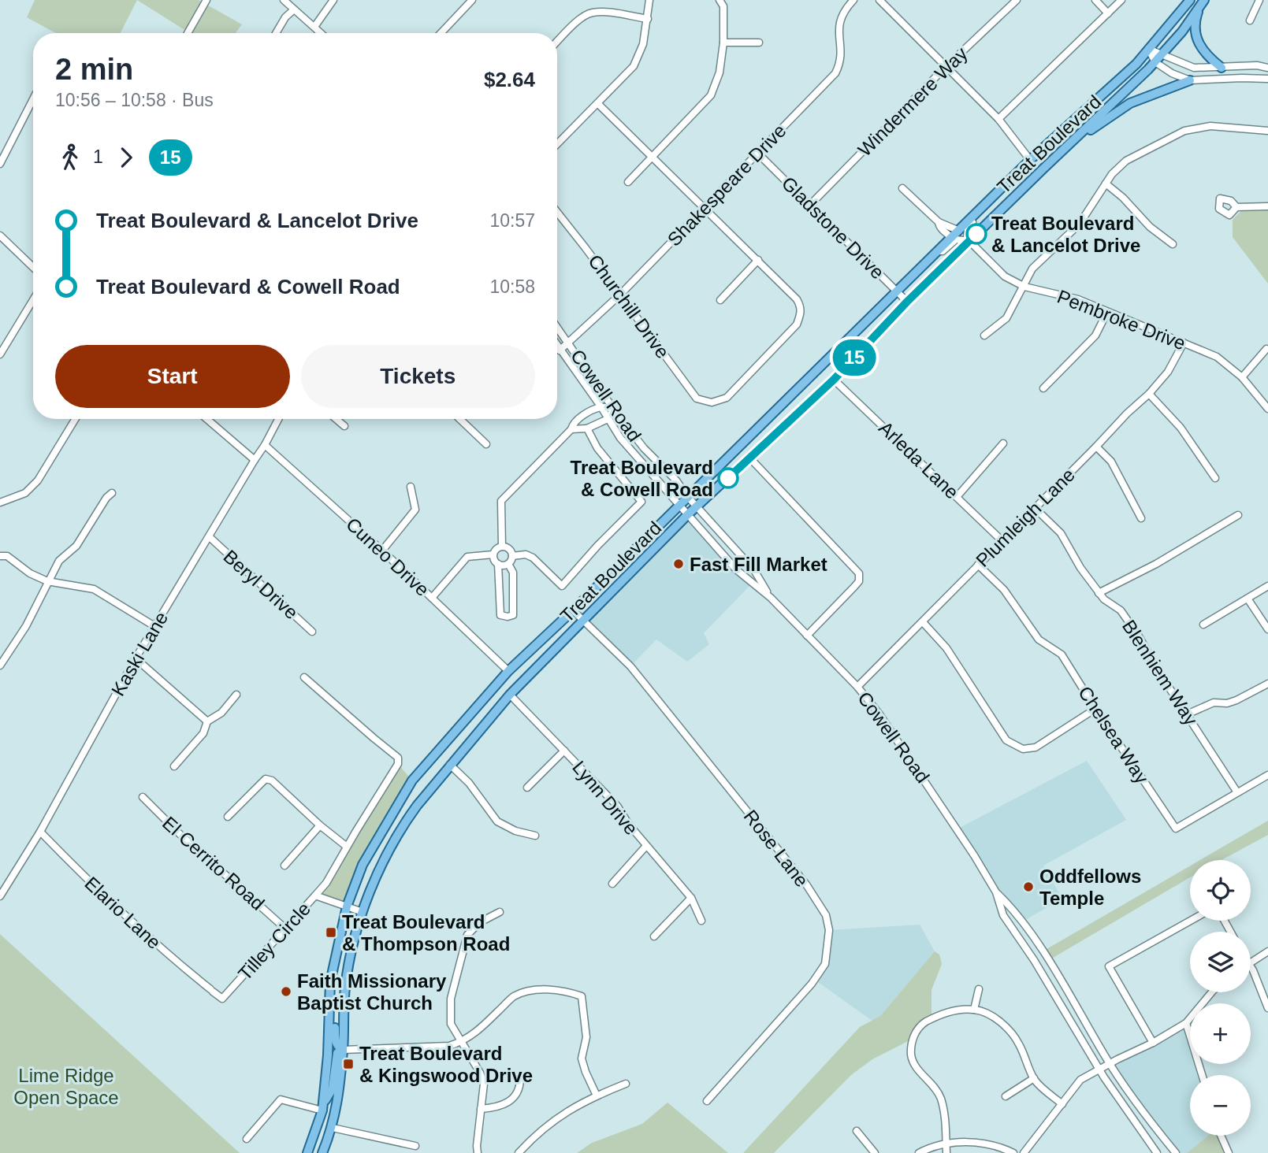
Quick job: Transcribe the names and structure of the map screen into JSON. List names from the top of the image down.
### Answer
{
  "streets": {
    "main road": ["Treat Boulevard"],
    "street": [
      "Windermere Way",
      "Shakespeare Drive",
      "Gladstone Drive",
      "Churchill Drive",
      "Pembroke Drive",
      "Cowell Road",
      "Arleda Lane",
      "Plumleigh Lane",
      "Cuneo Drive",
      "Beryl Drive",
      "Kaski Lane",
      "Blenhiem Way",
      "Chelsea Way",
      "Lynn Drive",
      "Rose Lane",
      "El Cerrito Road",
      "Elario Lane",
      "Tilley Circle"
    ]
  },
  "crossings": [
    ["Windermere Way", "Gladstone Drive"],
    ["Treat Boulevard", "Gladstone Drive"],
    ["Treat Boulevard", "Pembroke Drive"],
    ["Treat Boulevard", "Cowell Road"],
    ["Treat Boulevard", "Arleda Lane"],
    ["Treat Boulevard", "Cuneo Drive"],
    ["Treat Boulevard", "Lynn Drive"],
    ["Treat Boulevard", "Rose Lane"],
    ["Treat Boulevard", "Tilley Circle"],
    ["Shakespeare Drive", "Gladstone Drive"],
    ["Shakespeare Drive", "Churchill Drive"],
    ["Shakespeare Drive", "Cowell Road"],
    ["Pembroke Drive", "Plumleigh Lane"],
    ["Cowell Road", "Plumleigh Lane"],
    ["Arleda Lane", "Plumleigh Lane"],
    ["Plumleigh Lane", "Blenhiem Way"],
    ["Plumleigh Lane", "Chelsea Way"],
    ["Cuneo Drive", "Kaski Lane"],
    ["Beryl Drive", "Kaski Lane"],
    ["Kaski Lane", "Elario Lane"],
    ["Blenhiem Way", "Chelsea Way"],
    ["El Cerrito Road", "Tilley Circle"],
    ["Elario Lane", "Tilley Circle"]
  ],
  "parks": ["Lime Ridge Open Space"],
  "places": {
    "other": [
      "Treat Boulevard & Lancelot Drive",
      "Treat Boulevard & Cowell Road",
      "Fast Fill Market",
      "Oddfellows Temple",
      "Faith Missionary Baptist Church"
    ],
    "transit": ["Treat Boulevard & Thompson Road", "Treat Boulevard & Kingswood Drive"]
  },
  "lines": ["bus line 15"],
  "page": {
    "on_map": "15",
    "heading": ["2 min", "10:56 – 10:58 · Bus", "$2.64"],
    "legs": ["1", "15"],
    "list": [
      {
        "name": "Treat Boulevard & Lancelot Drive",
        "value": "10:57"
      },
      {
        "name": "Treat Boulevard & Cowell Road",
        "value": "10:58"
      }
    ],
    "buttons": ["Start", "Tickets"],
    "map_buttons": ["+", "−"]
  }
}
